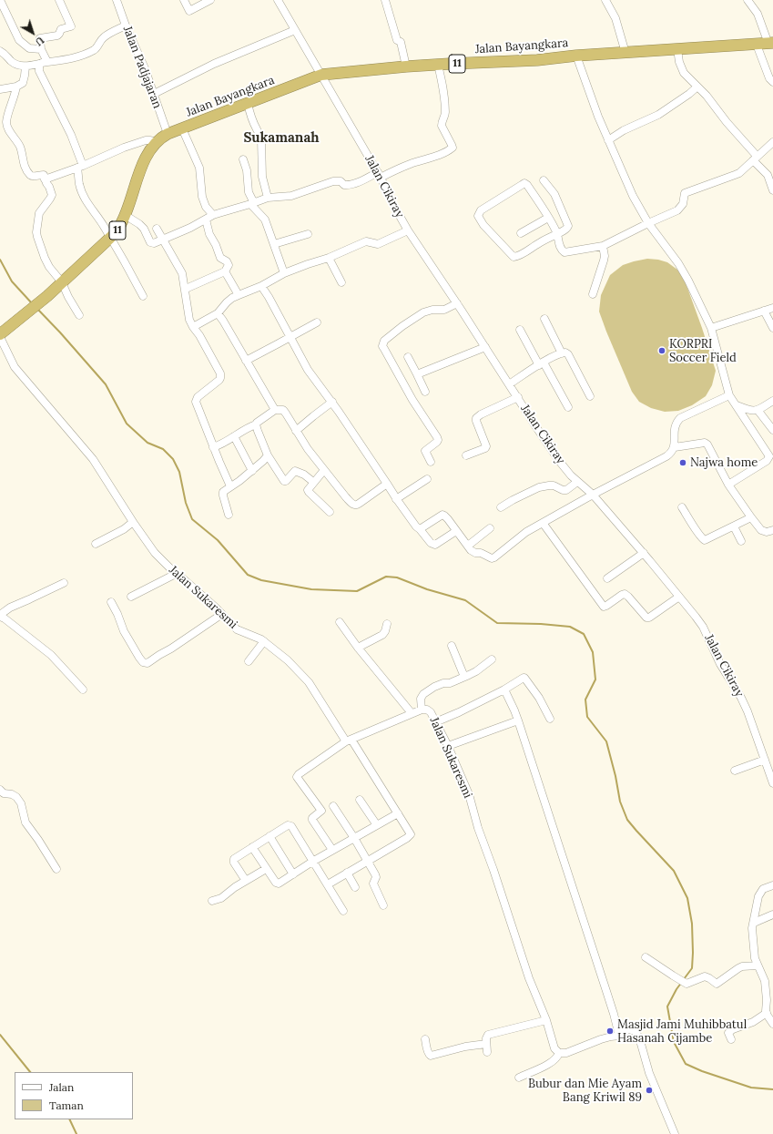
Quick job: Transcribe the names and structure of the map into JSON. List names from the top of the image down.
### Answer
{
  "streets": {
    "highway": ["Jalan Bayangkara", "11"],
    "street": ["Jalan Padjajaran", "Jalan Cikiray", "Jalan Sukaresmi"]
  },
  "crossings": [
    ["Jalan Bayangkara", "11"],
    ["Jalan Bayangkara", "Jalan Padjajaran"],
    ["Jalan Bayangkara", "Jalan Cikiray"]
  ],
  "districts": ["Sukamanah"],
  "places": [
    "KORPRI Soccer Field",
    "Najwa home",
    "Masjid Jami Muhibbatul Hasanah Cijambe",
    "Bubur dan Mie Ayam Bang Kriwil 89"
  ],
  "legend": ["Jalan", "Taman"],
  "north": "bottom right"
}
